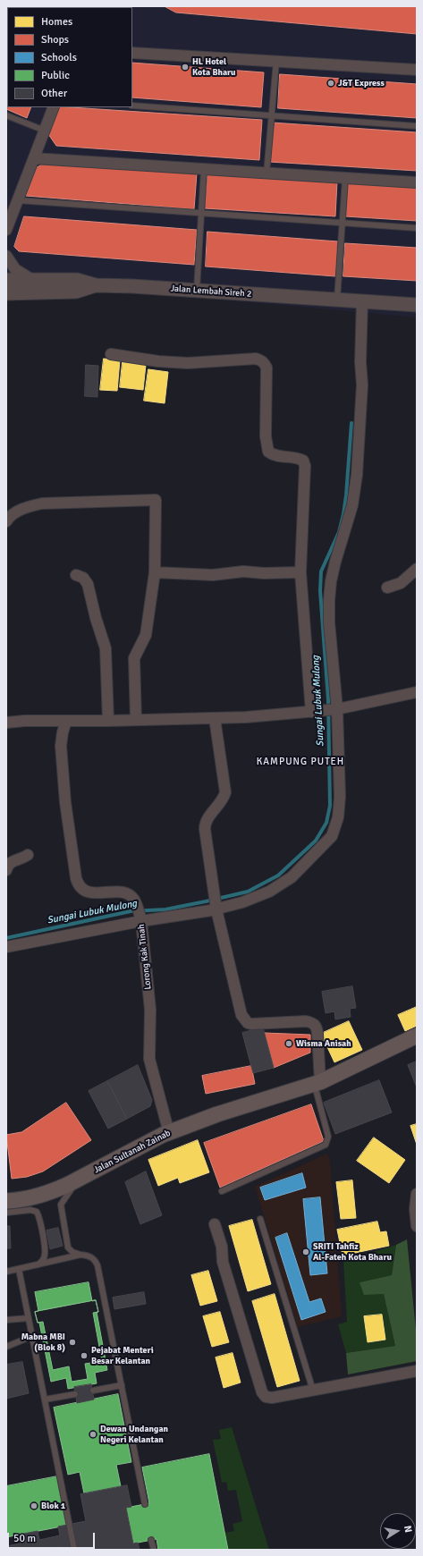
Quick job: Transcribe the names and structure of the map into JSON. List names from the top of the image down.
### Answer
{
  "streets": {
    "main road": ["Jalan Sultanah Zainab"],
    "street": ["Jalan Lembah Sireh 2", "Lorong Kak Tinah"]
  },
  "crossings": [
    ["Lorong Kak Tinah", "Jalan Sultanah Zainab"]
  ],
  "districts": ["KAMPUNG PUTEH"],
  "water": ["Sungai Lubuk Mulong"],
  "places": [
    "HL Hotel Kota Bharu",
    "J&T Express",
    "Wisma Anisah",
    "SRITI Tahfiz Al-Fateh Kota Bharu",
    "Mabna MBI (Blok 8)",
    "Pejabat Menteri Besar Kelantan",
    "Dewan Undangan Negeri Kelantan",
    "Blok 1"
  ],
  "legend": [
    "Homes",
    "Shops",
    "Schools",
    "Public",
    "Other"
  ],
  "scale_bar": "50 m",
  "north": "right"
}
